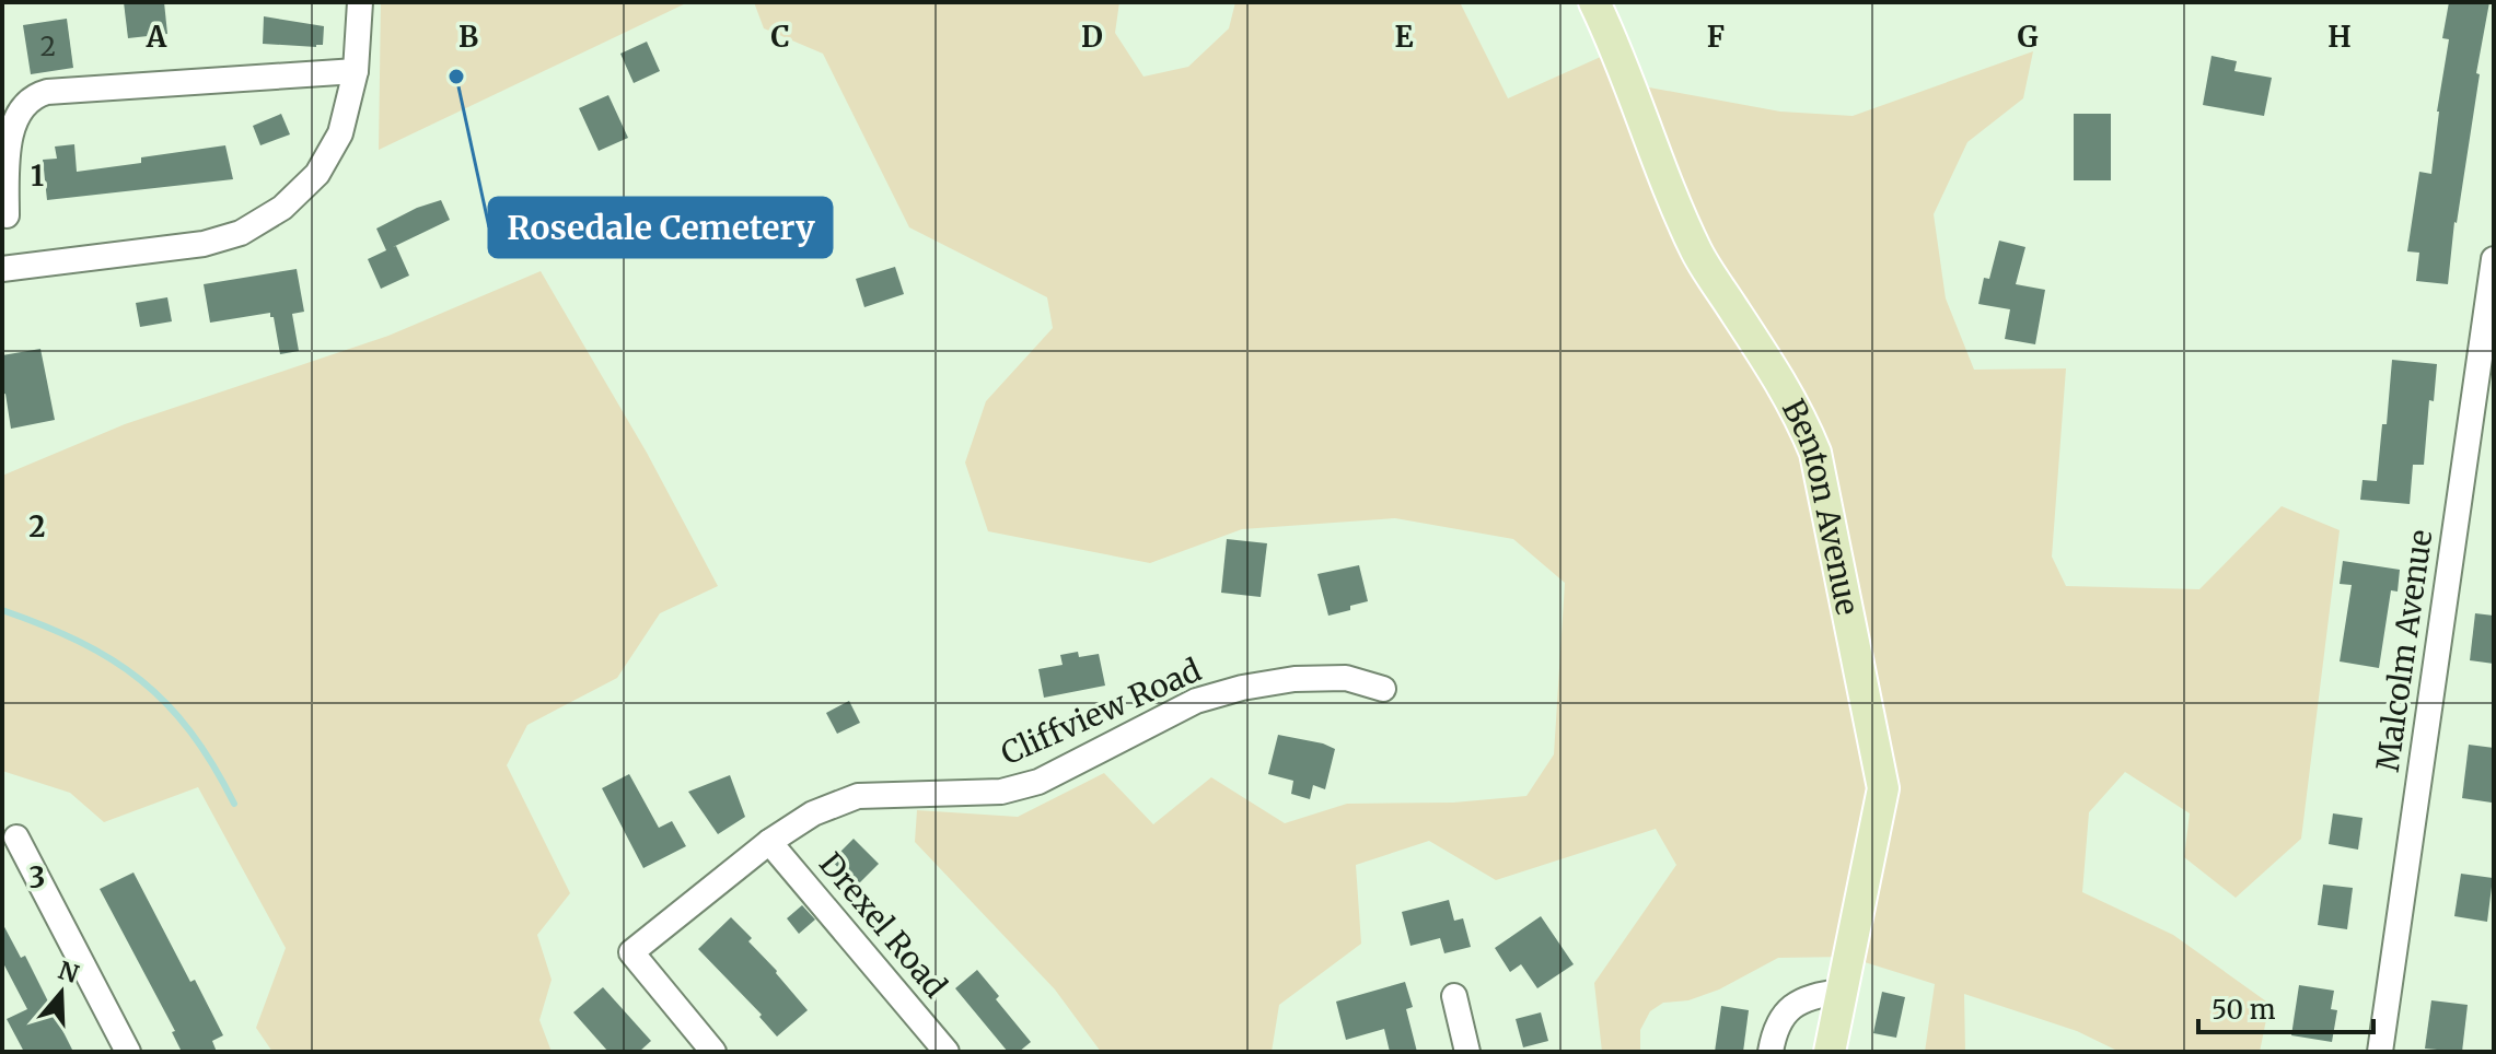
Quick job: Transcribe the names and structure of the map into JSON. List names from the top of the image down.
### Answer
{
  "streets": {
    "main road": ["Benton Avenue"],
    "street": ["Malcolm Avenue", "Cliffview Road", "Drexel Road"]
  },
  "crossings": [
    ["Cliffview Road", "Drexel Road"]
  ],
  "places": ["Rosedale Cemetery"],
  "house_numbers": ["2"],
  "scale_bar": "50 m",
  "north": "top",
  "grid": {
    "columns": [
      "A",
      "B",
      "C",
      "D",
      "E",
      "F",
      "G",
      "H"
    ],
    "rows": ["1", "2", "3"]
  }
}
